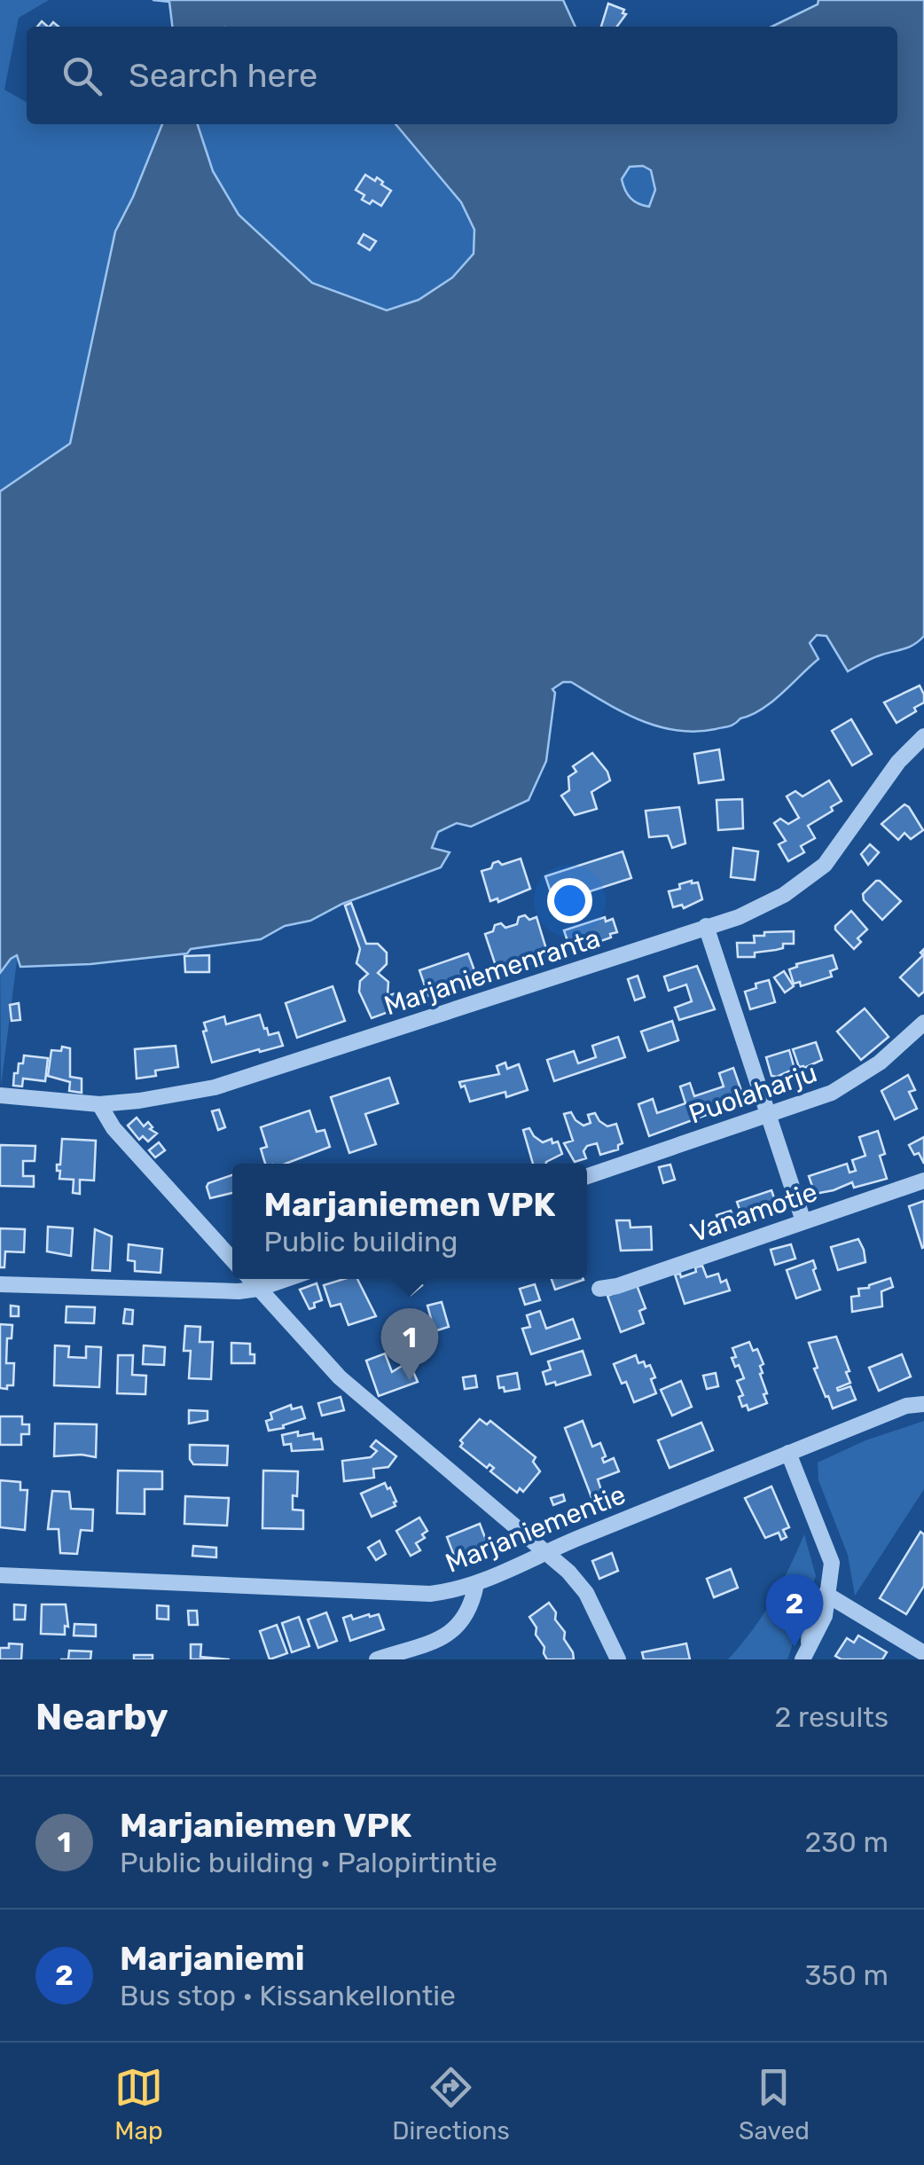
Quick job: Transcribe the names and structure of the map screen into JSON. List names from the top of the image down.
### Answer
{
  "streets": {
    "street": [
      "Marjaniemenranta",
      "Puolaharju",
      "Vanamotie",
      "Marjaniementie"
    ]
  },
  "page": {
    "search": "Search here",
    "popup": ["Marjaniemen VPK", "Public building"],
    "pins": ["1", "2"],
    "heading": ["Nearby", "2 results"],
    "list": [
      {
        "mark": "1",
        "name": "Marjaniemen VPK",
        "note": "Public building · Palopirtintie",
        "value": "230 m"
      },
      {
        "mark": "2",
        "name": "Marjaniemi",
        "note": "Bus stop · Kissankellontie",
        "value": "350 m"
      }
    ],
    "nav": ["Map", "Directions", "Saved"]
  }
}
